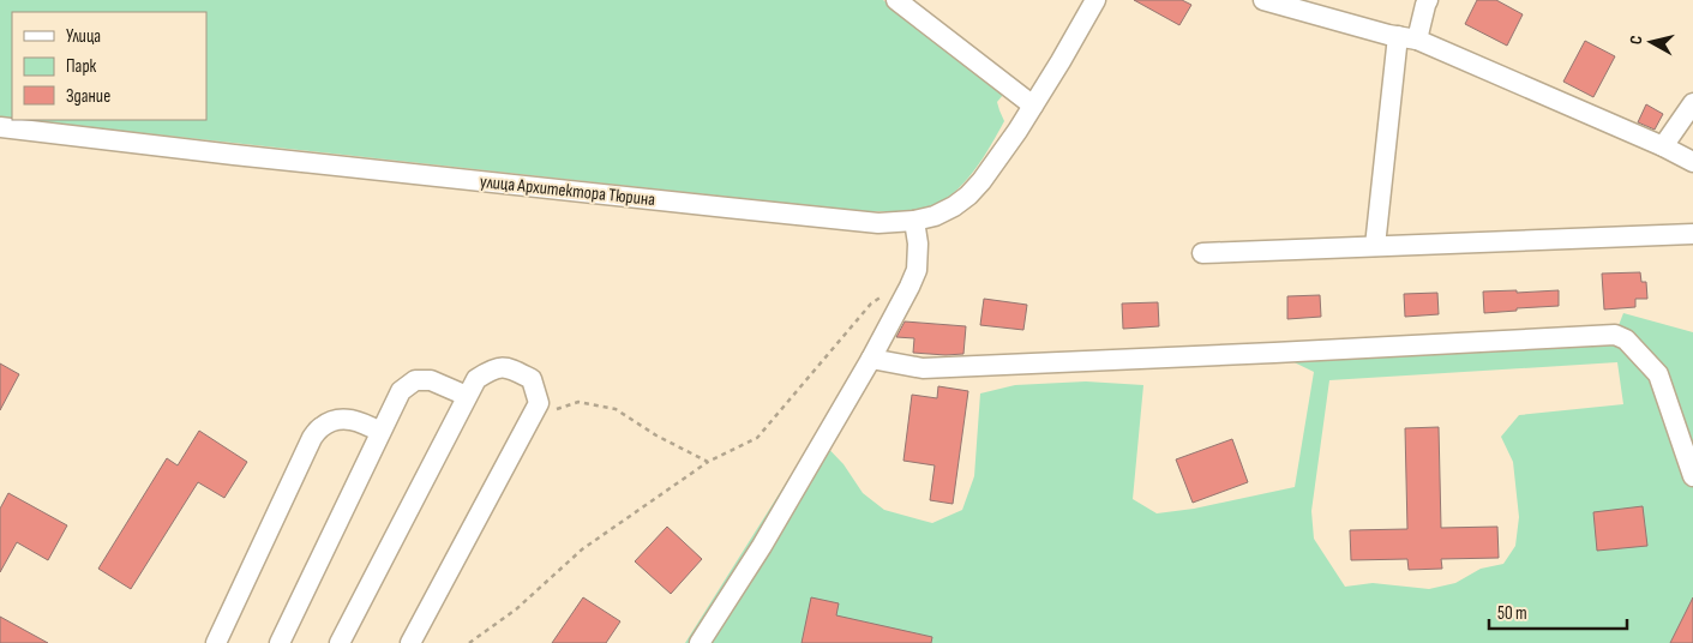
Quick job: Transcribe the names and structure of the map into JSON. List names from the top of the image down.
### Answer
{
  "streets": {
    "street": ["улица Архитектора Тюрина"]
  },
  "legend": ["Улица", "Парк", "Здание"],
  "scale_bar": "50 m",
  "north": "left"
}
